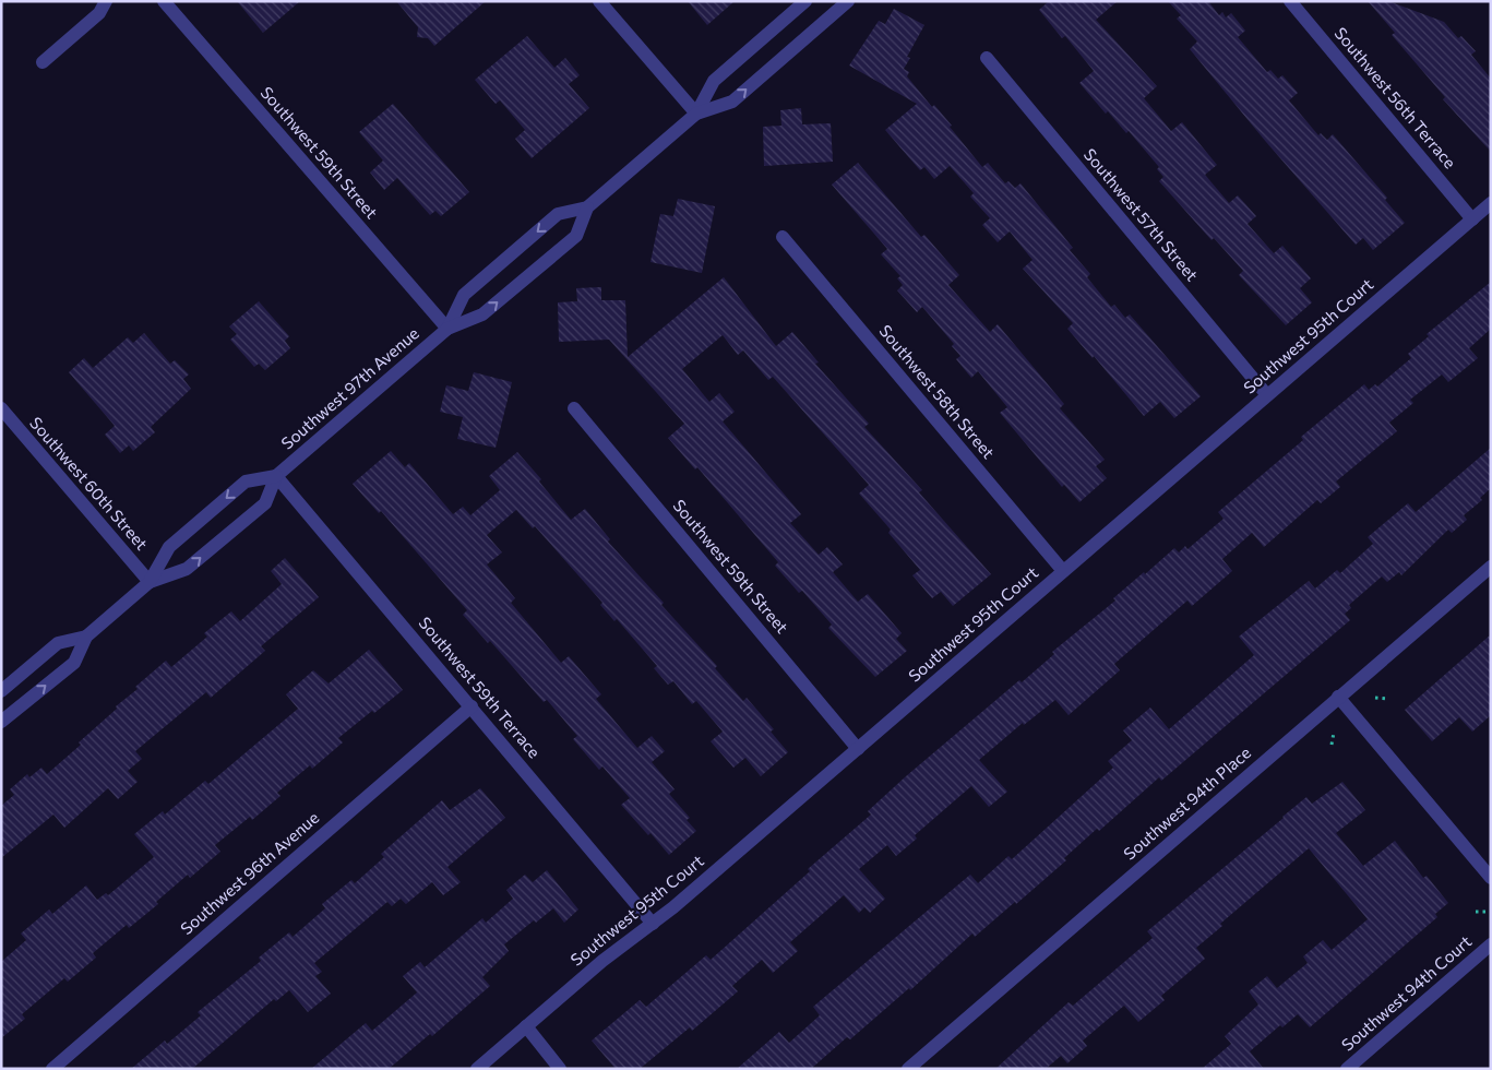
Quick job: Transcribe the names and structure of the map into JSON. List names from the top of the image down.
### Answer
{
  "streets": {
    "street": [
      "Southwest 56th Terrace",
      "Southwest 59th Street",
      "Southwest 57th Street",
      "Southwest 95th Court",
      "Southwest 97th Avenue",
      "Southwest 58th Street",
      "Southwest 60th Street",
      "Southwest 59th Terrace",
      "Southwest 94th Place",
      "Southwest 96th Avenue",
      "Southwest 94th Court"
    ]
  },
  "crossings": [
    ["Southwest 56th Terrace", "Southwest 95th Court"],
    ["Southwest 59th Street", "Southwest 95th Court"],
    ["Southwest 59th Street", "Southwest 97th Avenue"],
    ["Southwest 57th Street", "Southwest 95th Court"],
    ["Southwest 95th Court", "Southwest 58th Street"],
    ["Southwest 95th Court", "Southwest 59th Terrace"],
    ["Southwest 97th Avenue", "Southwest 60th Street"],
    ["Southwest 97th Avenue", "Southwest 59th Terrace"],
    ["Southwest 59th Terrace", "Southwest 96th Avenue"]
  ]
}
